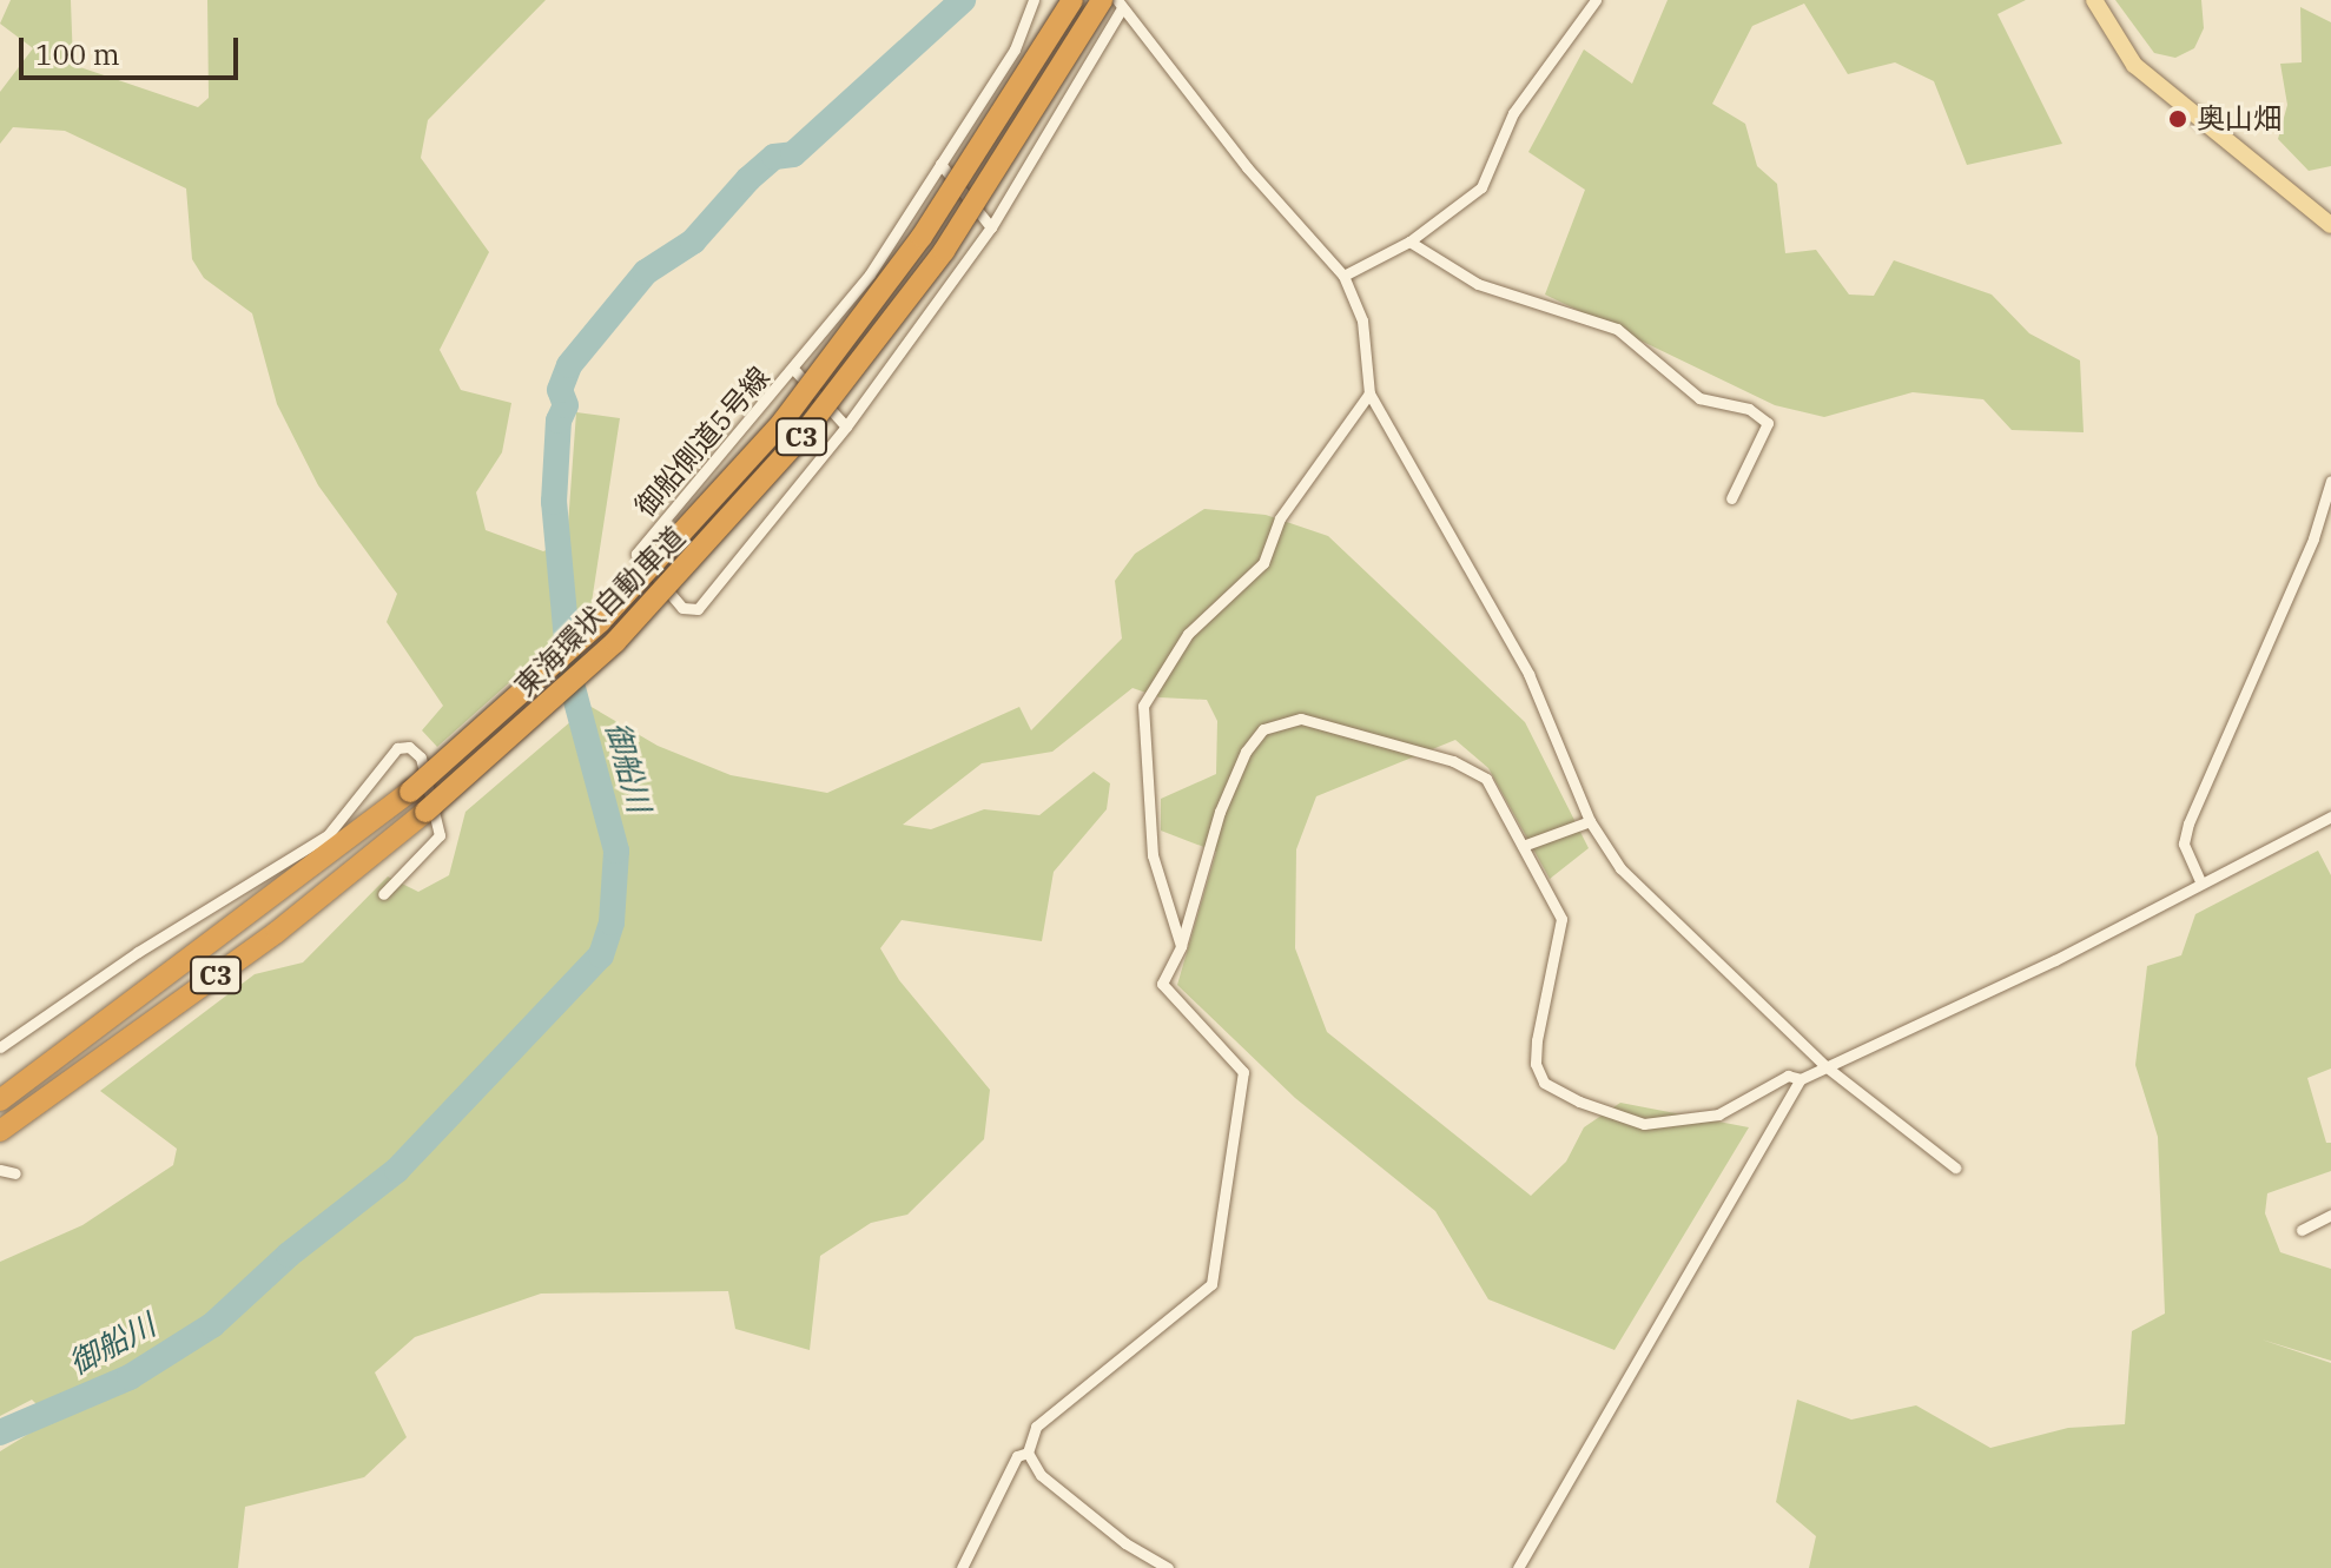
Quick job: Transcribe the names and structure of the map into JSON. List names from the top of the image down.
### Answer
{
  "streets": {
    "highway": ["C3", "東海環状自動車道"],
    "street": ["御船側道5号線"]
  },
  "crossings": [
    ["御船側道5号線", "東海環状自動車道"]
  ],
  "water": ["御船川"],
  "places": ["奥山畑"],
  "scale_bar": "100 m"
}
